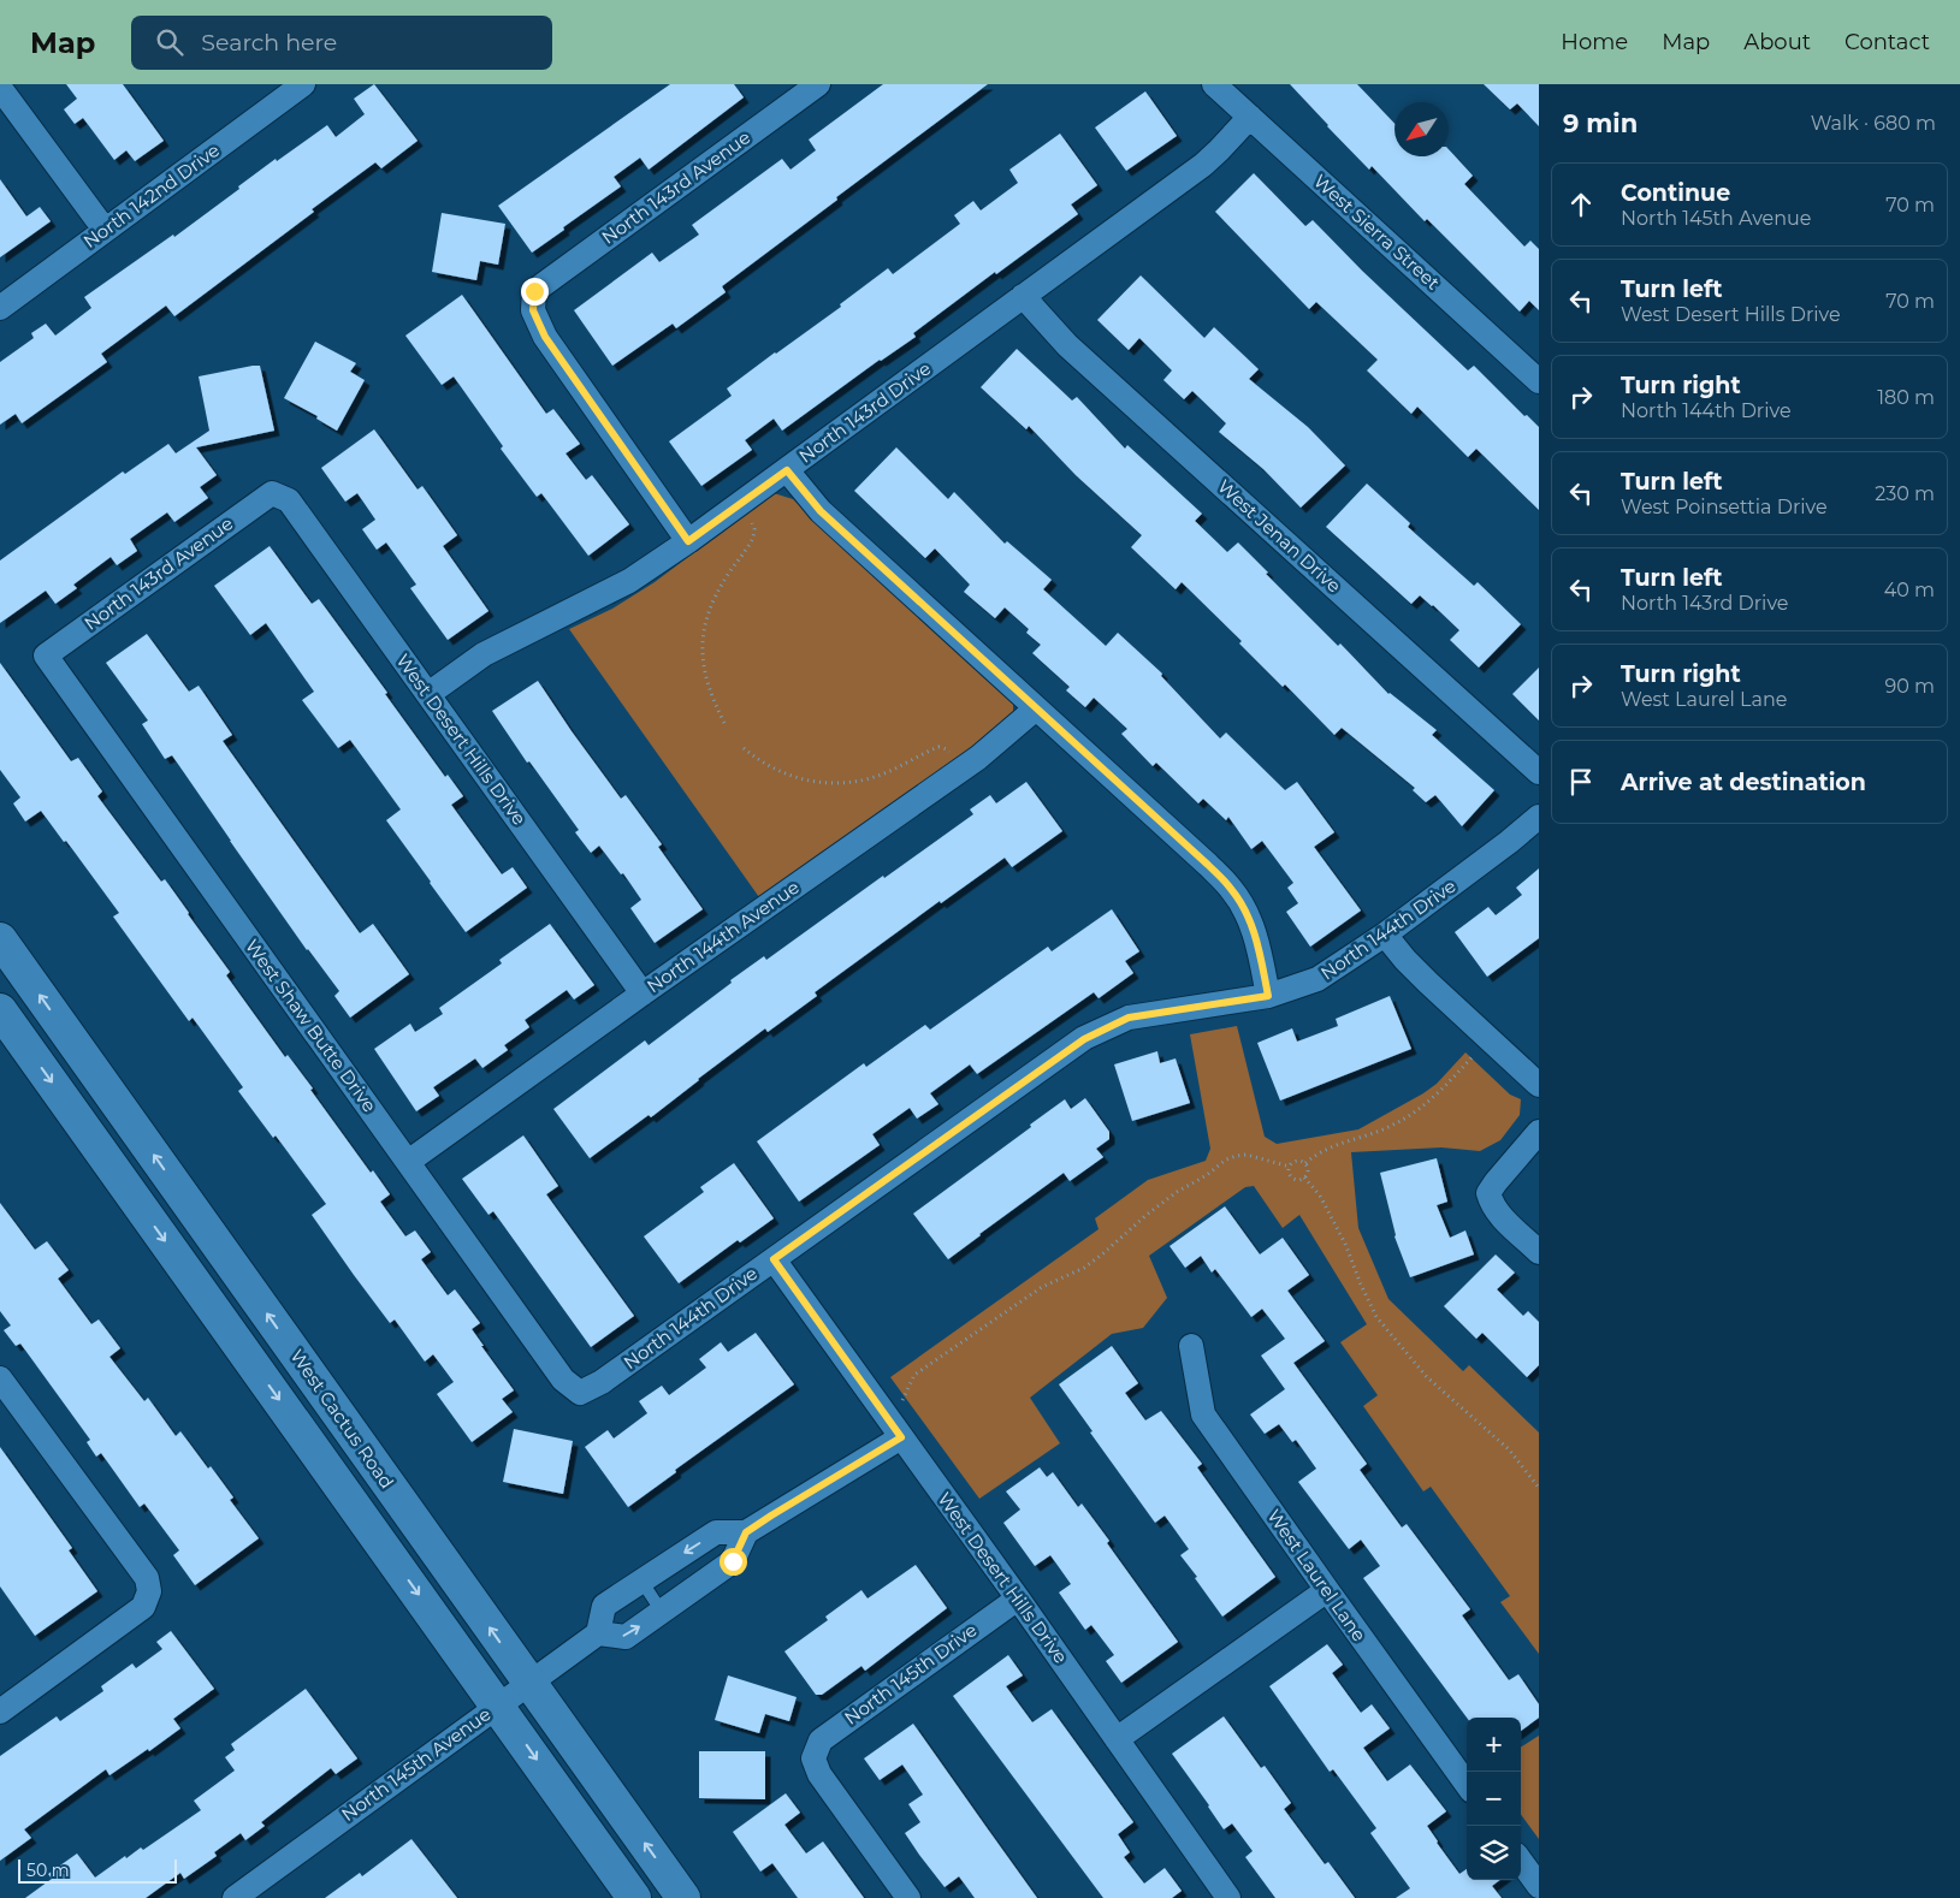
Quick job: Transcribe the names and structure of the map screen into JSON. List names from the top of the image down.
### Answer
{
  "streets": {
    "main road": ["West Cactus Road"],
    "street": [
      "North 143rd Avenue",
      "North 142nd Drive",
      "West Sierra Street",
      "North 143rd Drive",
      "West Jenan Drive",
      "West Desert Hills Drive",
      "North 144th Drive",
      "North 144th Avenue",
      "West Shaw Butte Drive",
      "West Laurel Lane",
      "North 145th Drive",
      "North 145th Avenue"
    ]
  },
  "crossings": [
    ["North 143rd Avenue", "North 143rd Drive"],
    ["North 143rd Avenue", "West Desert Hills Drive"],
    ["North 143rd Avenue", "West Shaw Butte Drive"],
    ["West Sierra Street", "North 143rd Drive"],
    ["North 143rd Drive", "West Jenan Drive"],
    ["North 143rd Drive", "West Desert Hills Drive"],
    ["West Desert Hills Drive", "North 144th Drive"],
    ["West Desert Hills Drive", "North 144th Avenue"],
    ["West Desert Hills Drive", "North 145th Drive"],
    ["North 144th Drive", "West Shaw Butte Drive"],
    ["North 144th Avenue", "West Shaw Butte Drive"],
    ["West Cactus Road", "North 145th Avenue"]
  ],
  "scale_bar": "50 m",
  "north": "bottom left",
  "page": {
    "header": "Map",
    "search": "Search here",
    "nav": [
      "Home",
      "Map",
      "About",
      "Contact"
    ],
    "heading": ["9 min", "Walk · 680 m"],
    "list": [
      ["Continue", "North 145th Avenue", "70 m"],
      ["Turn left", "West Desert Hills Drive", "70 m"],
      ["Turn right", "North 144th Drive", "180 m"],
      ["Turn left", "West Poinsettia Drive", "230 m"],
      ["Turn left", "North 143rd Drive", "40 m"],
      ["Turn right", "West Laurel Lane", "90 m"],
      "Arrive at destination"
    ],
    "map_buttons": ["+", "−"],
    "scale": "50 m"
  }
}
